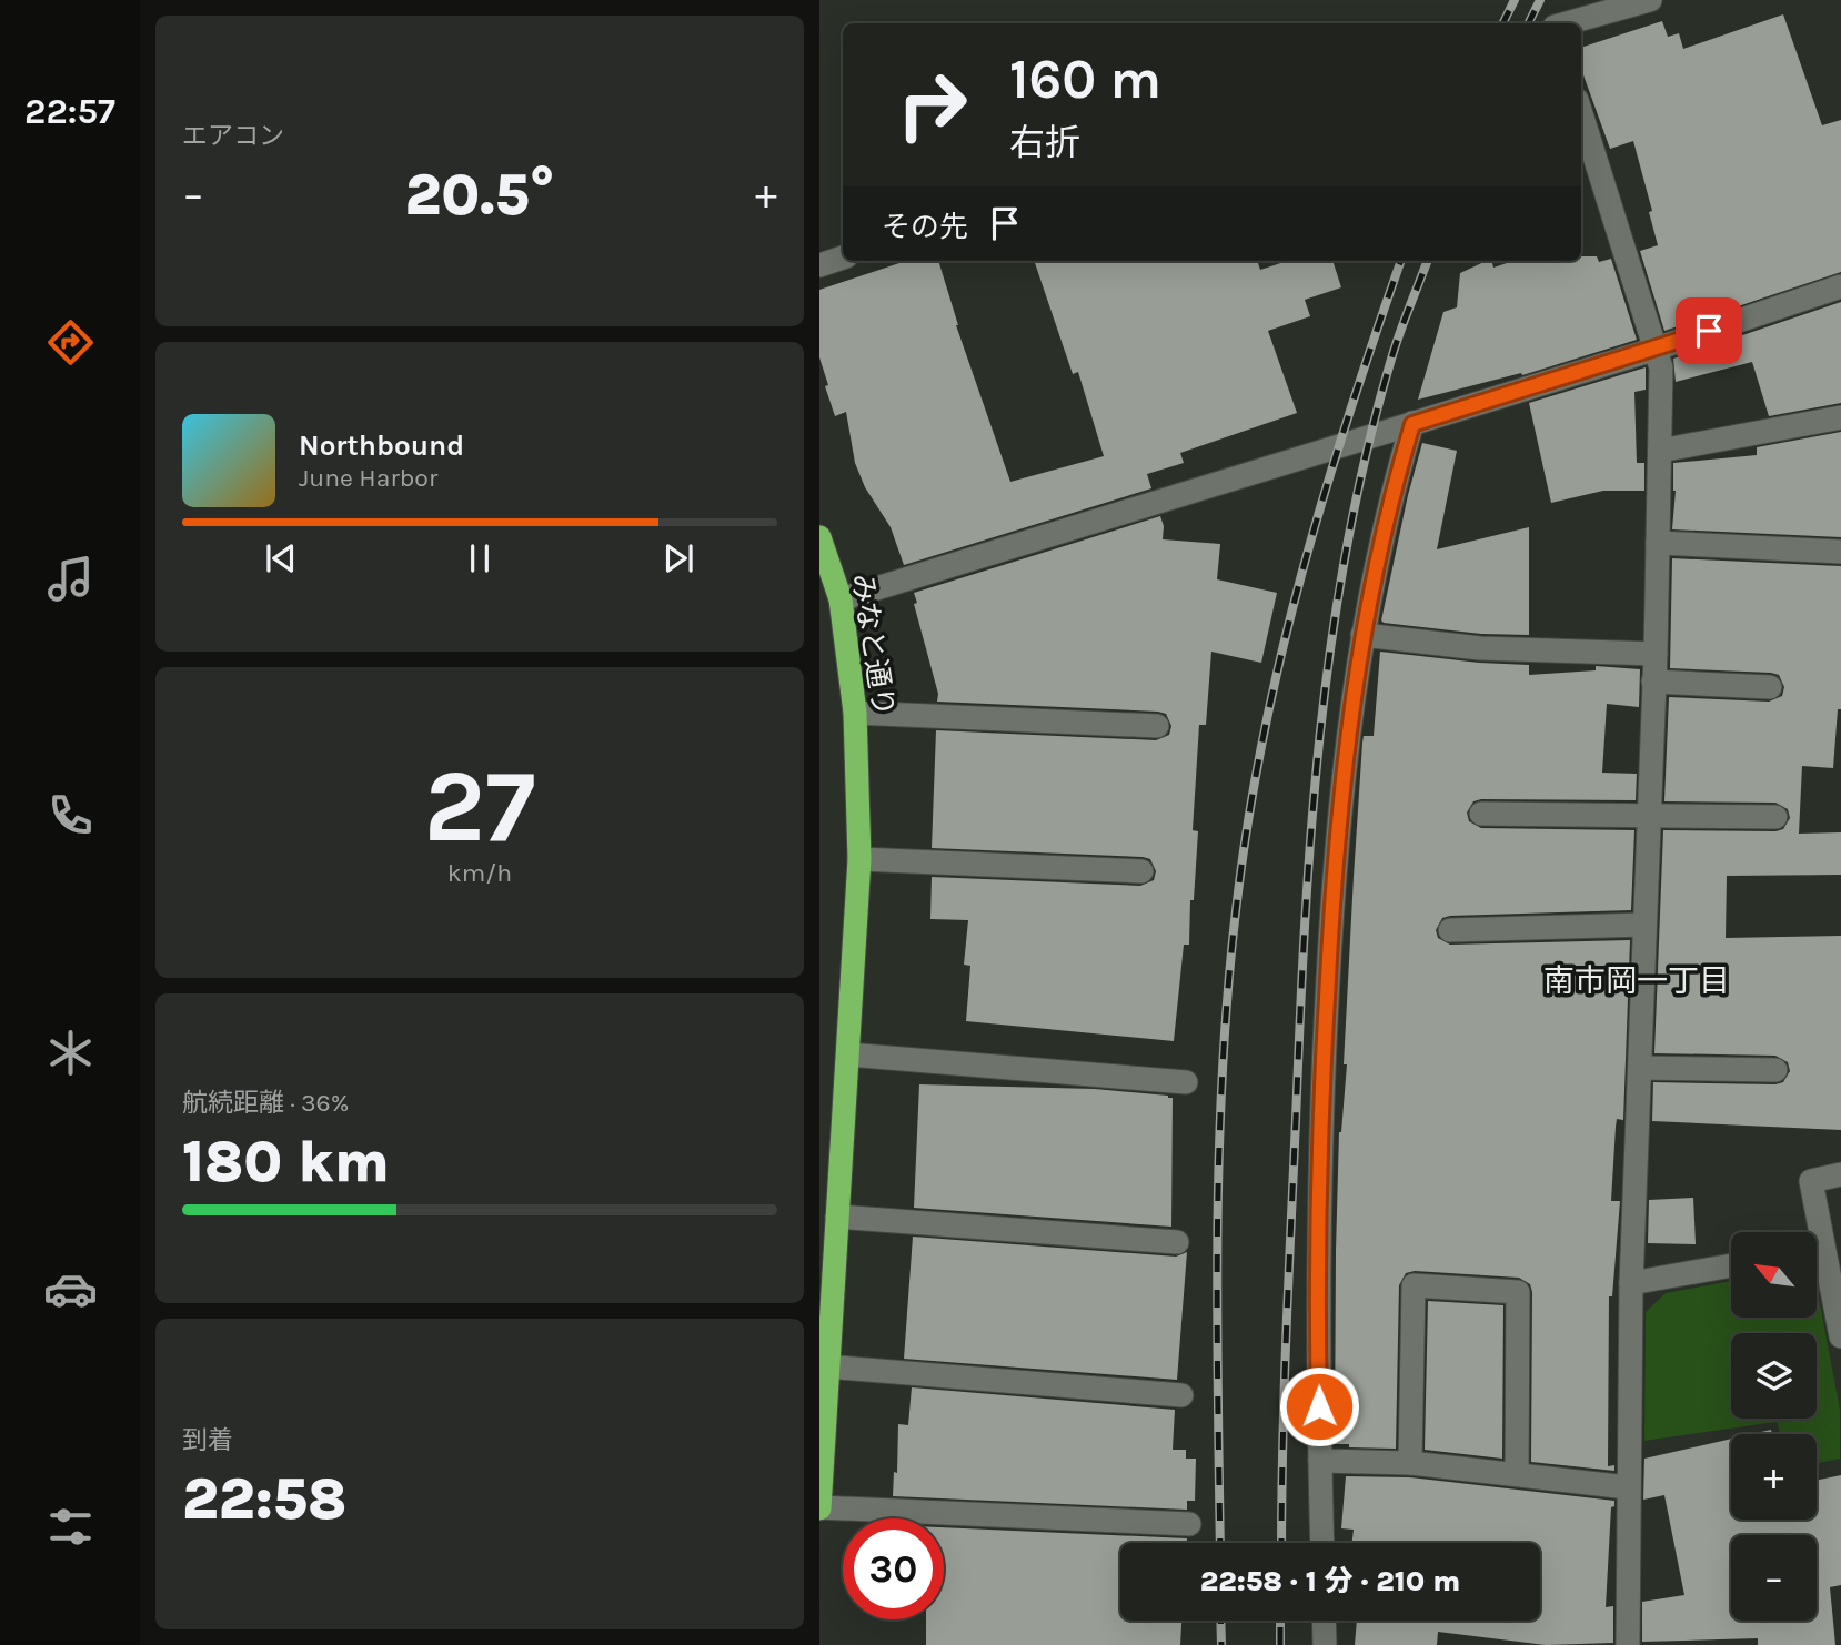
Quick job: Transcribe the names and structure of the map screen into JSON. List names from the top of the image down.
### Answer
{
  "streets": {
    "highway": ["みなと通り"]
  },
  "districts": ["南市岡一丁目"],
  "north": "top left",
  "page": {
    "tabs": "22:57",
    "tile": [
      "エアコン",
      ["27", "km/h"],
      ["航続距離 · 36%", "180 km"],
      ["到着", "22:58"]
    ],
    "turn": ["160 m", "右折"],
    "heat": ["−", "20.5°", "+"],
    "then": "その先",
    "song": ["Northbound", "June Harbor"],
    "map_buttons": ["+", "−"],
    "limit": "30",
    "trip": "22:58 · 1 分 · 210 m"
  }
}
